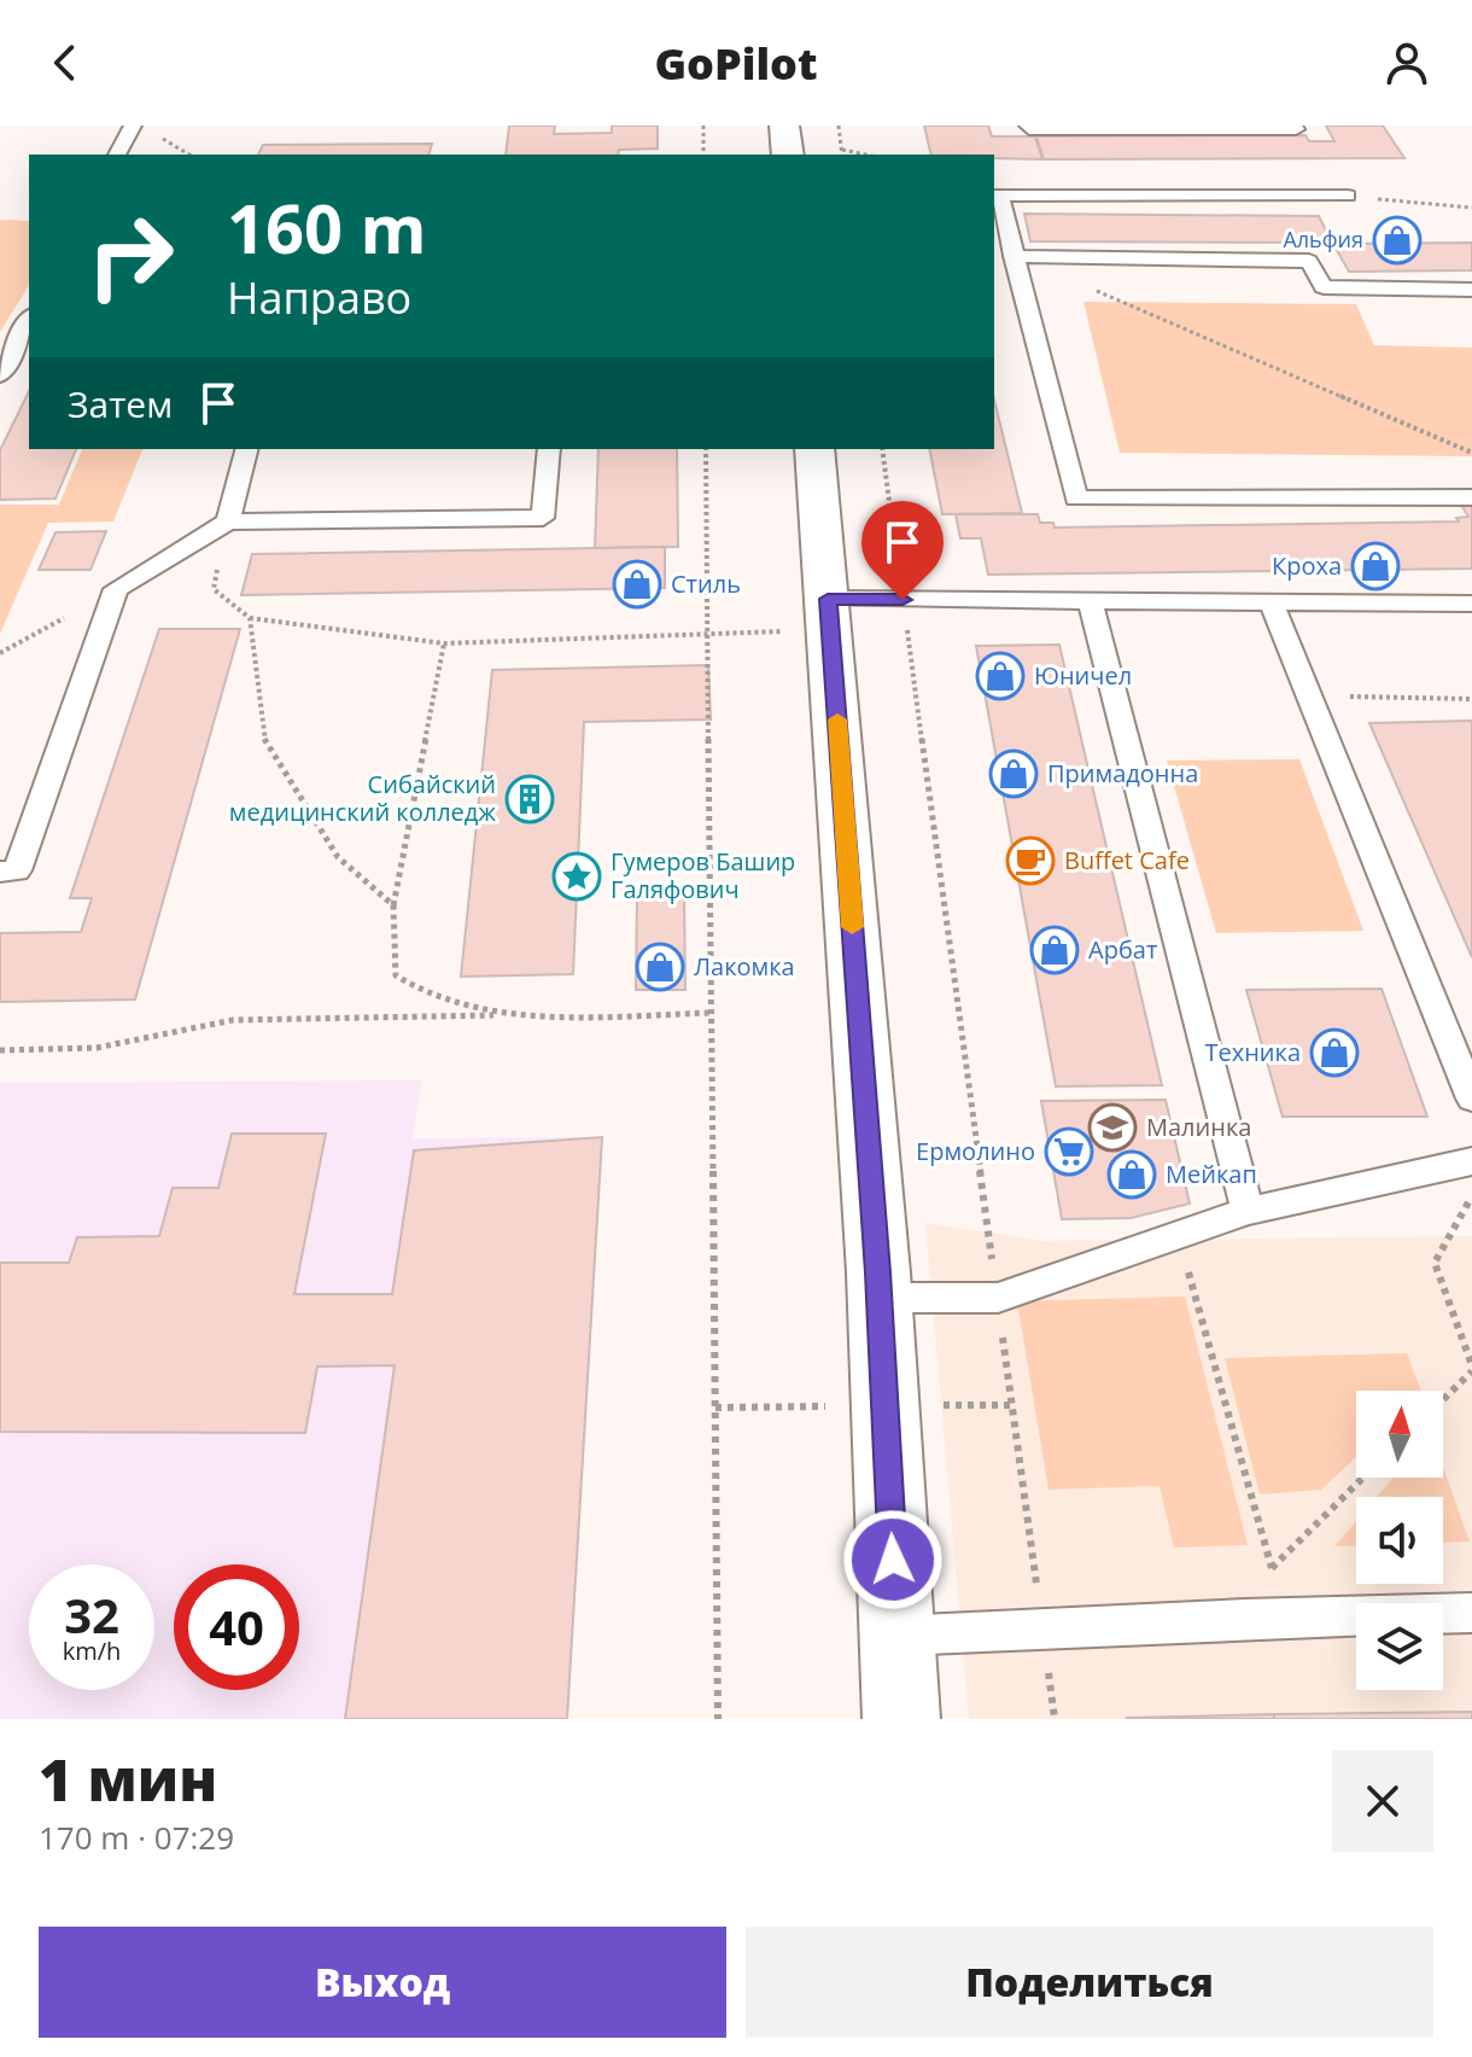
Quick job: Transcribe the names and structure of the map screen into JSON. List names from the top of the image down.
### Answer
{
  "places": {
    "shop": [
      "Альфия",
      "Кроха",
      "Стиль",
      "Юничел",
      "Примадонна",
      "Арбат",
      "Лакомка",
      "Техника",
      "Мейкап"
    ],
    "building": ["Сибайский медицинский колледж"],
    "cafe": ["Buffet Cafe"],
    "place": ["Гумеров Башир Галяфович"],
    "school or university": ["Малинка"],
    "supermarket": ["Ермолино"]
  },
  "north": "top",
  "page": {
    "header": "GoPilot",
    "turn": ["160 m", "Направо"],
    "then": "Затем",
    "speed": "32 km/h",
    "limit": "40",
    "heading": ["1 мин", "170 m · 07:29"],
    "buttons": ["Выход", "Поделиться"]
  }
}
